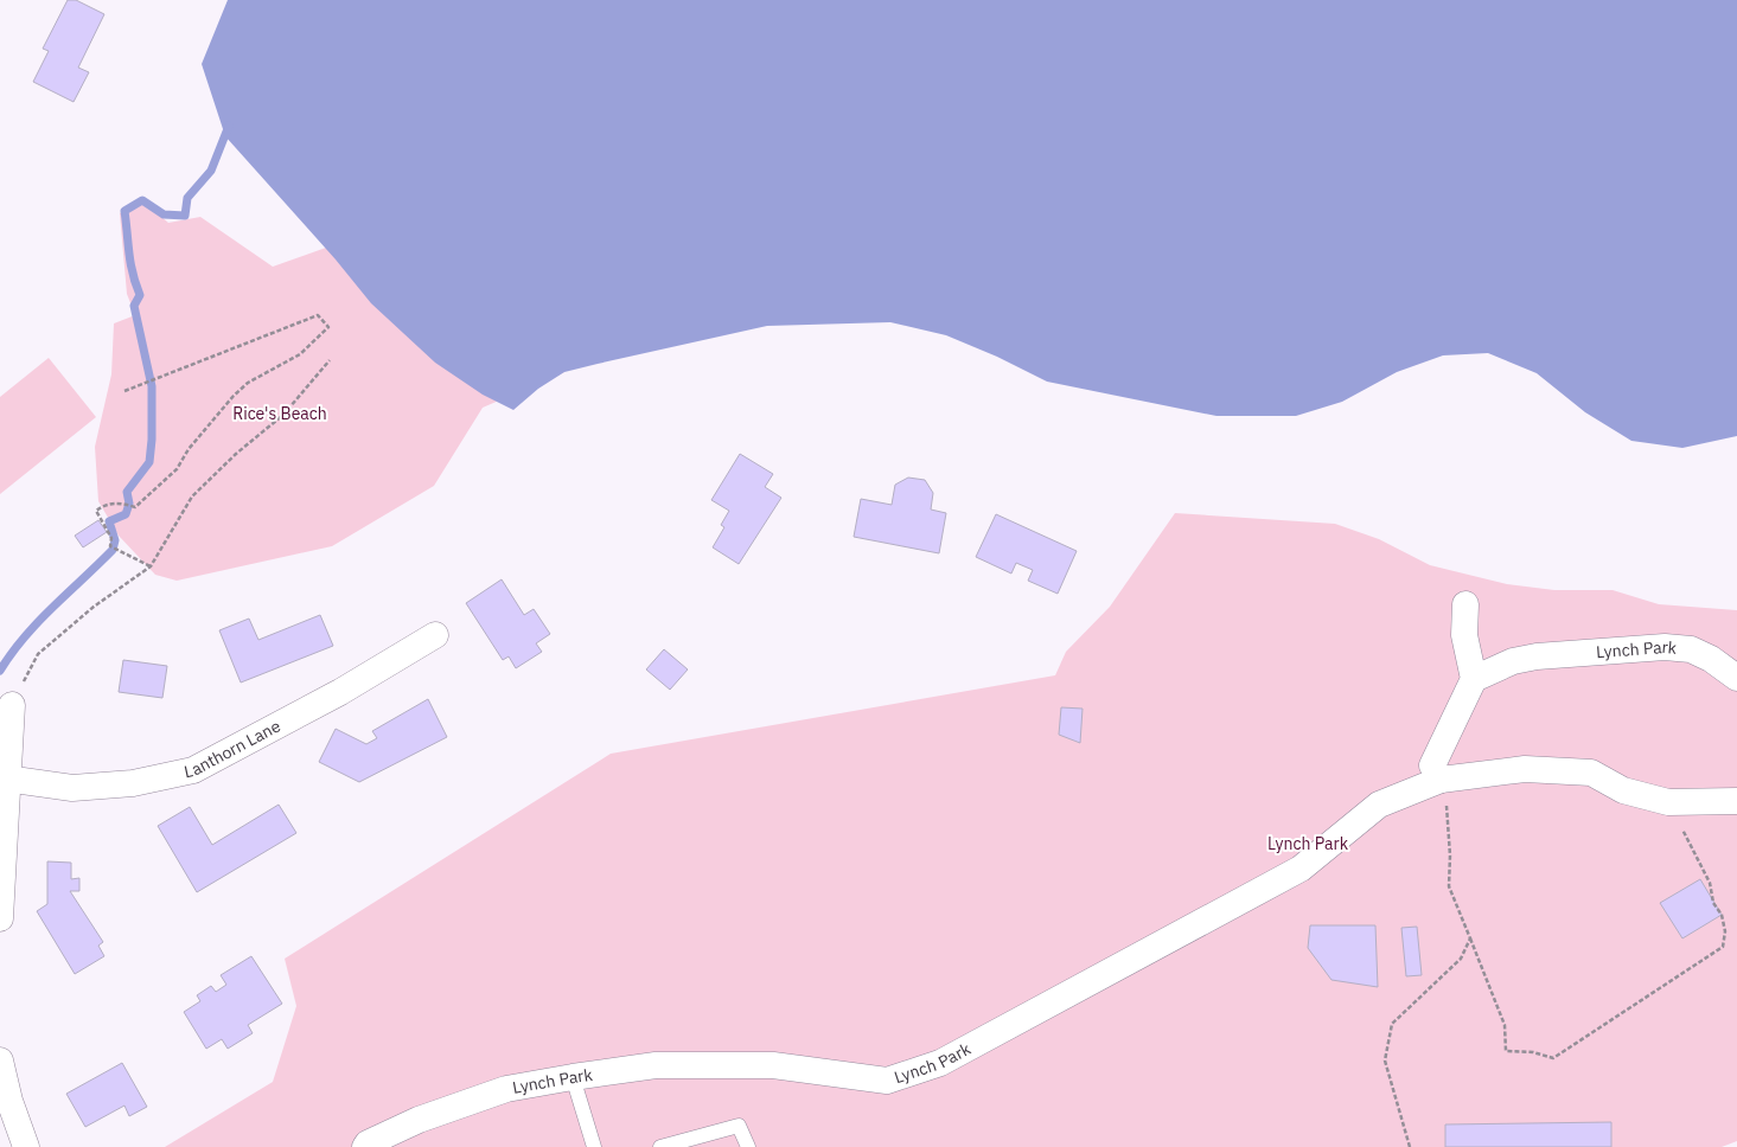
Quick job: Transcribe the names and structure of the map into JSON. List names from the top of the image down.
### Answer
{
  "streets": {
    "street": ["Lynch Park", "Lanthorn Lane"]
  },
  "parks": ["Rice's Beach", "Lynch Park"]
}
